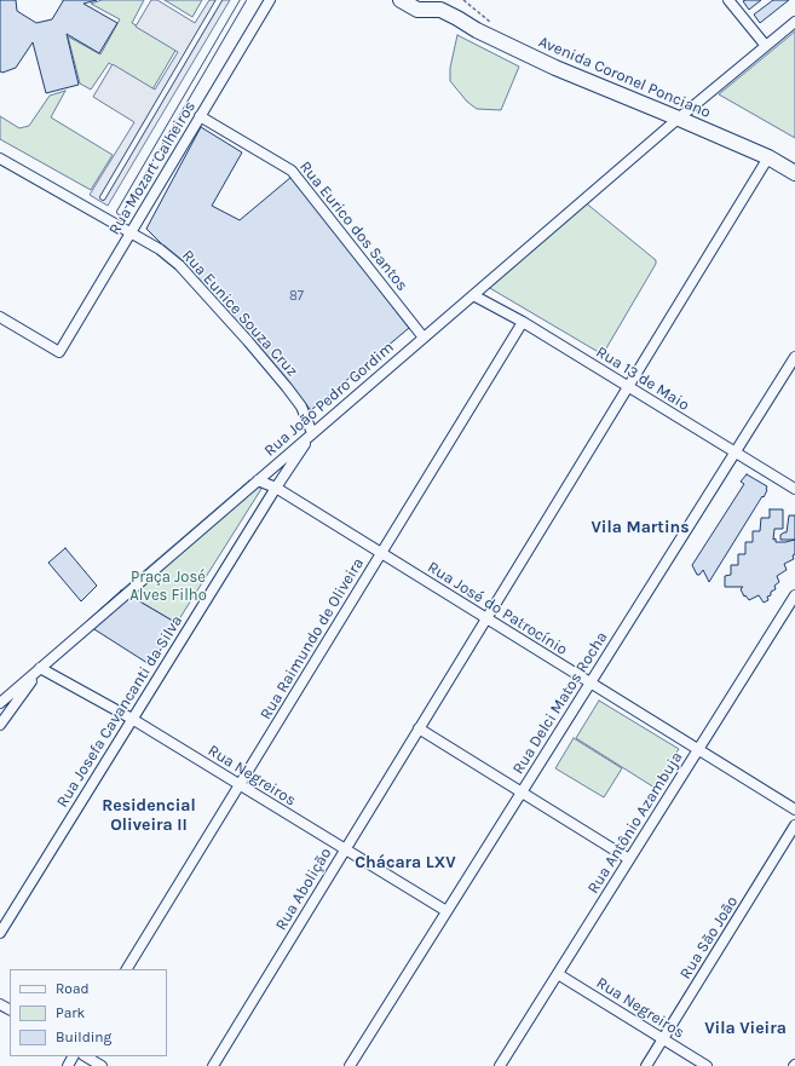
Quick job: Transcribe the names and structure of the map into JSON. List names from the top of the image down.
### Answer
{
  "streets": {
    "main road": ["Avenida Coronel Ponciano"],
    "street": [
      "Rua Mozart Calheiros",
      "Rua Eurico dos Santos",
      "Rua Eunice Souza Cruz",
      "Rua 13 de Maio",
      "Rua João Pedro Gordim",
      "Rua José do Patrocínio",
      "Rua Raimundo de Oliveira",
      "Rua Delci Matos Rocha",
      "Rua Josefa Cavancanti da Silva",
      "Rua Negreiros",
      "Rua Antônio Azambuja",
      "Rua Abolição",
      "Rua São João"
    ]
  },
  "crossings": [
    ["Avenida Coronel Ponciano", "Rua João Pedro Gordim"],
    ["Avenida Coronel Ponciano", "Rua Abolição"],
    ["Rua Mozart Calheiros", "Rua Eurico dos Santos"],
    ["Rua Mozart Calheiros", "Rua Eunice Souza Cruz"],
    ["Rua Eurico dos Santos", "Rua João Pedro Gordim"],
    ["Rua Eunice Souza Cruz", "Rua João Pedro Gordim"],
    ["Rua Eunice Souza Cruz", "Rua Josefa Cavancanti da Silva"],
    ["Rua 13 de Maio", "Rua João Pedro Gordim"],
    ["Rua 13 de Maio", "Rua Raimundo de Oliveira"],
    ["Rua 13 de Maio", "Rua Delci Matos Rocha"],
    ["Rua 13 de Maio", "Rua Abolição"],
    ["Rua João Pedro Gordim", "Rua José do Patrocínio"],
    ["Rua João Pedro Gordim", "Rua Josefa Cavancanti da Silva"],
    ["Rua João Pedro Gordim", "Rua Negreiros"],
    ["Rua José do Patrocínio", "Rua Raimundo de Oliveira"],
    ["Rua José do Patrocínio", "Rua Delci Matos Rocha"],
    ["Rua José do Patrocínio", "Rua Josefa Cavancanti da Silva"],
    ["Rua José do Patrocínio", "Rua Antônio Azambuja"],
    ["Rua José do Patrocínio", "Rua Abolição"],
    ["Rua Raimundo de Oliveira", "Rua Negreiros"],
    ["Rua Delci Matos Rocha", "Rua Negreiros"],
    ["Rua Josefa Cavancanti da Silva", "Rua Negreiros"],
    ["Rua Negreiros", "Rua Antônio Azambuja"],
    ["Rua Negreiros", "Rua Abolição"],
    ["Rua Negreiros", "Rua São João"]
  ],
  "districts": [
    "Vila Martins",
    "Residencial Oliveira II",
    "Chácara LXV",
    "Vila Vieira"
  ],
  "parks": ["Praça José Alves Filho"],
  "house_numbers": ["87"],
  "legend": ["Road", "Park", "Building"]
}
